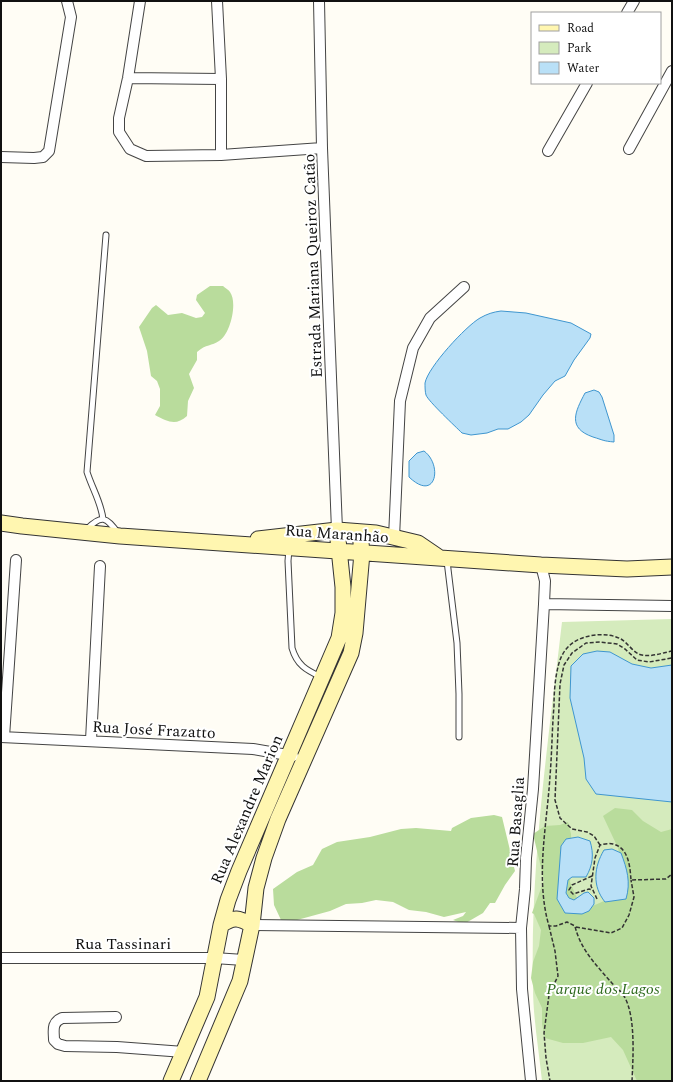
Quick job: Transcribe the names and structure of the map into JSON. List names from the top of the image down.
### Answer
{
  "streets": {
    "street": [
      "Estrada Mariana Queiroz Catão",
      "Rua Maranhão",
      "Rua José Frazatto",
      "Rua Alexandre Marion",
      "Rua Basaglia",
      "Rua Tassinari"
    ]
  },
  "crossings": [
    ["Estrada Mariana Queiroz Catão", "Rua Alexandre Marion"],
    ["Rua Maranhão", "Rua Alexandre Marion"],
    ["Rua Maranhão", "Rua Basaglia"],
    ["Rua José Frazatto", "Rua Alexandre Marion"],
    ["Rua Alexandre Marion", "Rua Tassinari"]
  ],
  "parks": ["Parque dos Lagos"],
  "legend": ["Road", "Park", "Water"]
}
